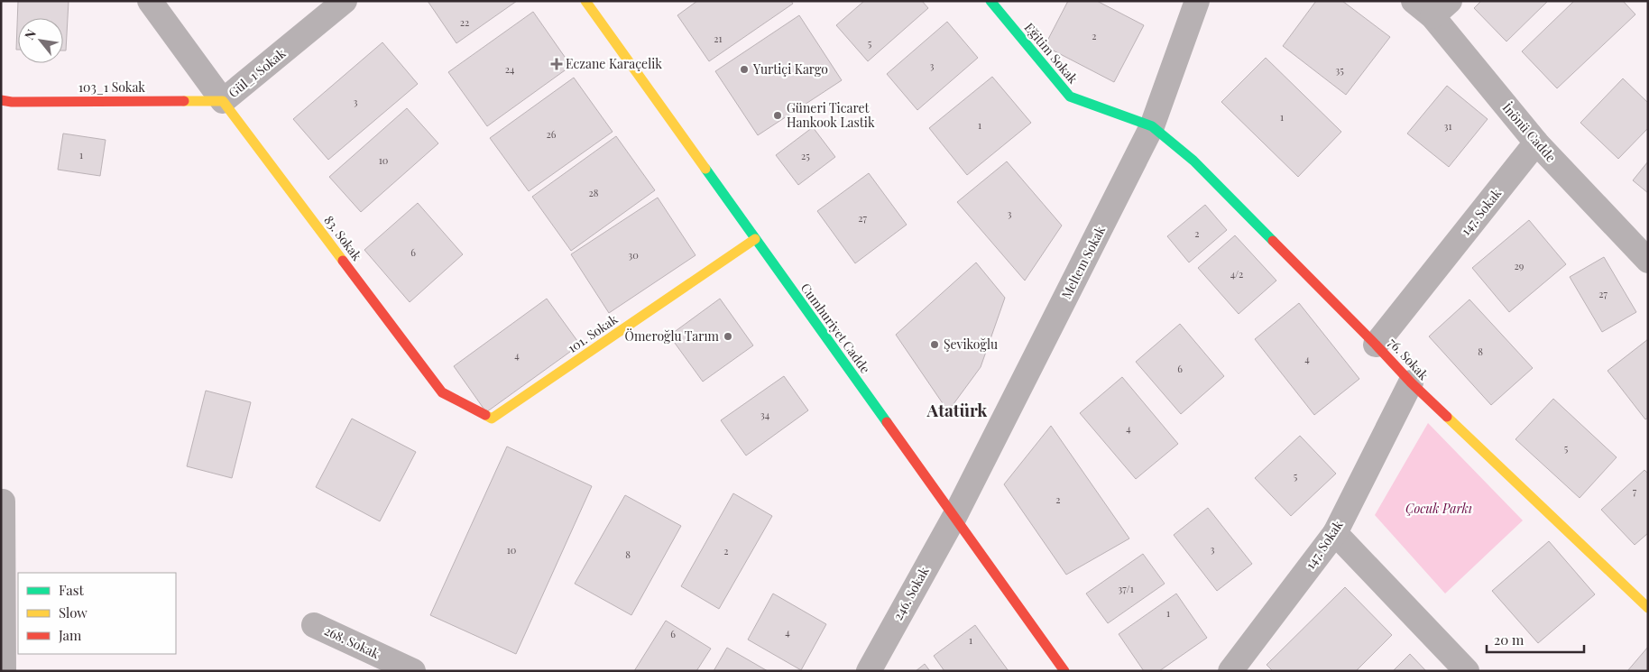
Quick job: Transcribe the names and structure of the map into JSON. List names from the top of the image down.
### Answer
{
  "streets": {
    "street": [
      "Eğitim Sokak",
      "Gül_1 Sokak",
      "103_1 Sokak",
      "İnönü Cadde",
      "147. Sokak",
      "83. Sokak",
      "Meltem Sokak",
      "Cumhuriyet Cadde",
      "101. Sokak",
      "76. Sokak",
      "246. Sokak",
      "268. Sokak"
    ]
  },
  "crossings": [
    ["Eğitim Sokak", "Meltem Sokak"],
    ["Eğitim Sokak", "76. Sokak"],
    ["Gül_1 Sokak", "103_1 Sokak"],
    ["Gül_1 Sokak", "83. Sokak"],
    ["103_1 Sokak", "83. Sokak"],
    ["İnönü Cadde", "147. Sokak"],
    ["147. Sokak", "76. Sokak"],
    ["83. Sokak", "101. Sokak"],
    ["Meltem Sokak", "Cumhuriyet Cadde"],
    ["Meltem Sokak", "76. Sokak"],
    ["Meltem Sokak", "246. Sokak"],
    ["Cumhuriyet Cadde", "101. Sokak"],
    ["Cumhuriyet Cadde", "246. Sokak"]
  ],
  "districts": ["Atatürk"],
  "parks": ["Çocuk Parkı"],
  "places": {
    "health": ["Eczane Karaçelik"],
    "other": [
      "Yurtiçi Kargo",
      "Güneri Ticaret Hankook Lastik",
      "Ömeroğlu Tarım",
      "Şevikoğlu"
    ]
  },
  "house_numbers": [
    "22",
    "2",
    "21",
    "5",
    "3",
    "24",
    "35",
    "3",
    "1",
    "1",
    "31",
    "26",
    "1",
    "25",
    "10",
    "28",
    "3",
    "27",
    "2",
    "6",
    "30",
    "29",
    "4/2",
    "27",
    "8",
    "4",
    "4",
    "6",
    "34",
    "4",
    "5",
    "5",
    "7",
    "2",
    "3",
    "10",
    "2",
    "8",
    "37/1",
    "1",
    "4",
    "6",
    "1"
  ],
  "legend": ["Fast", "Slow", "Jam"],
  "scale_bar": "20 m",
  "north": "top left"
}
